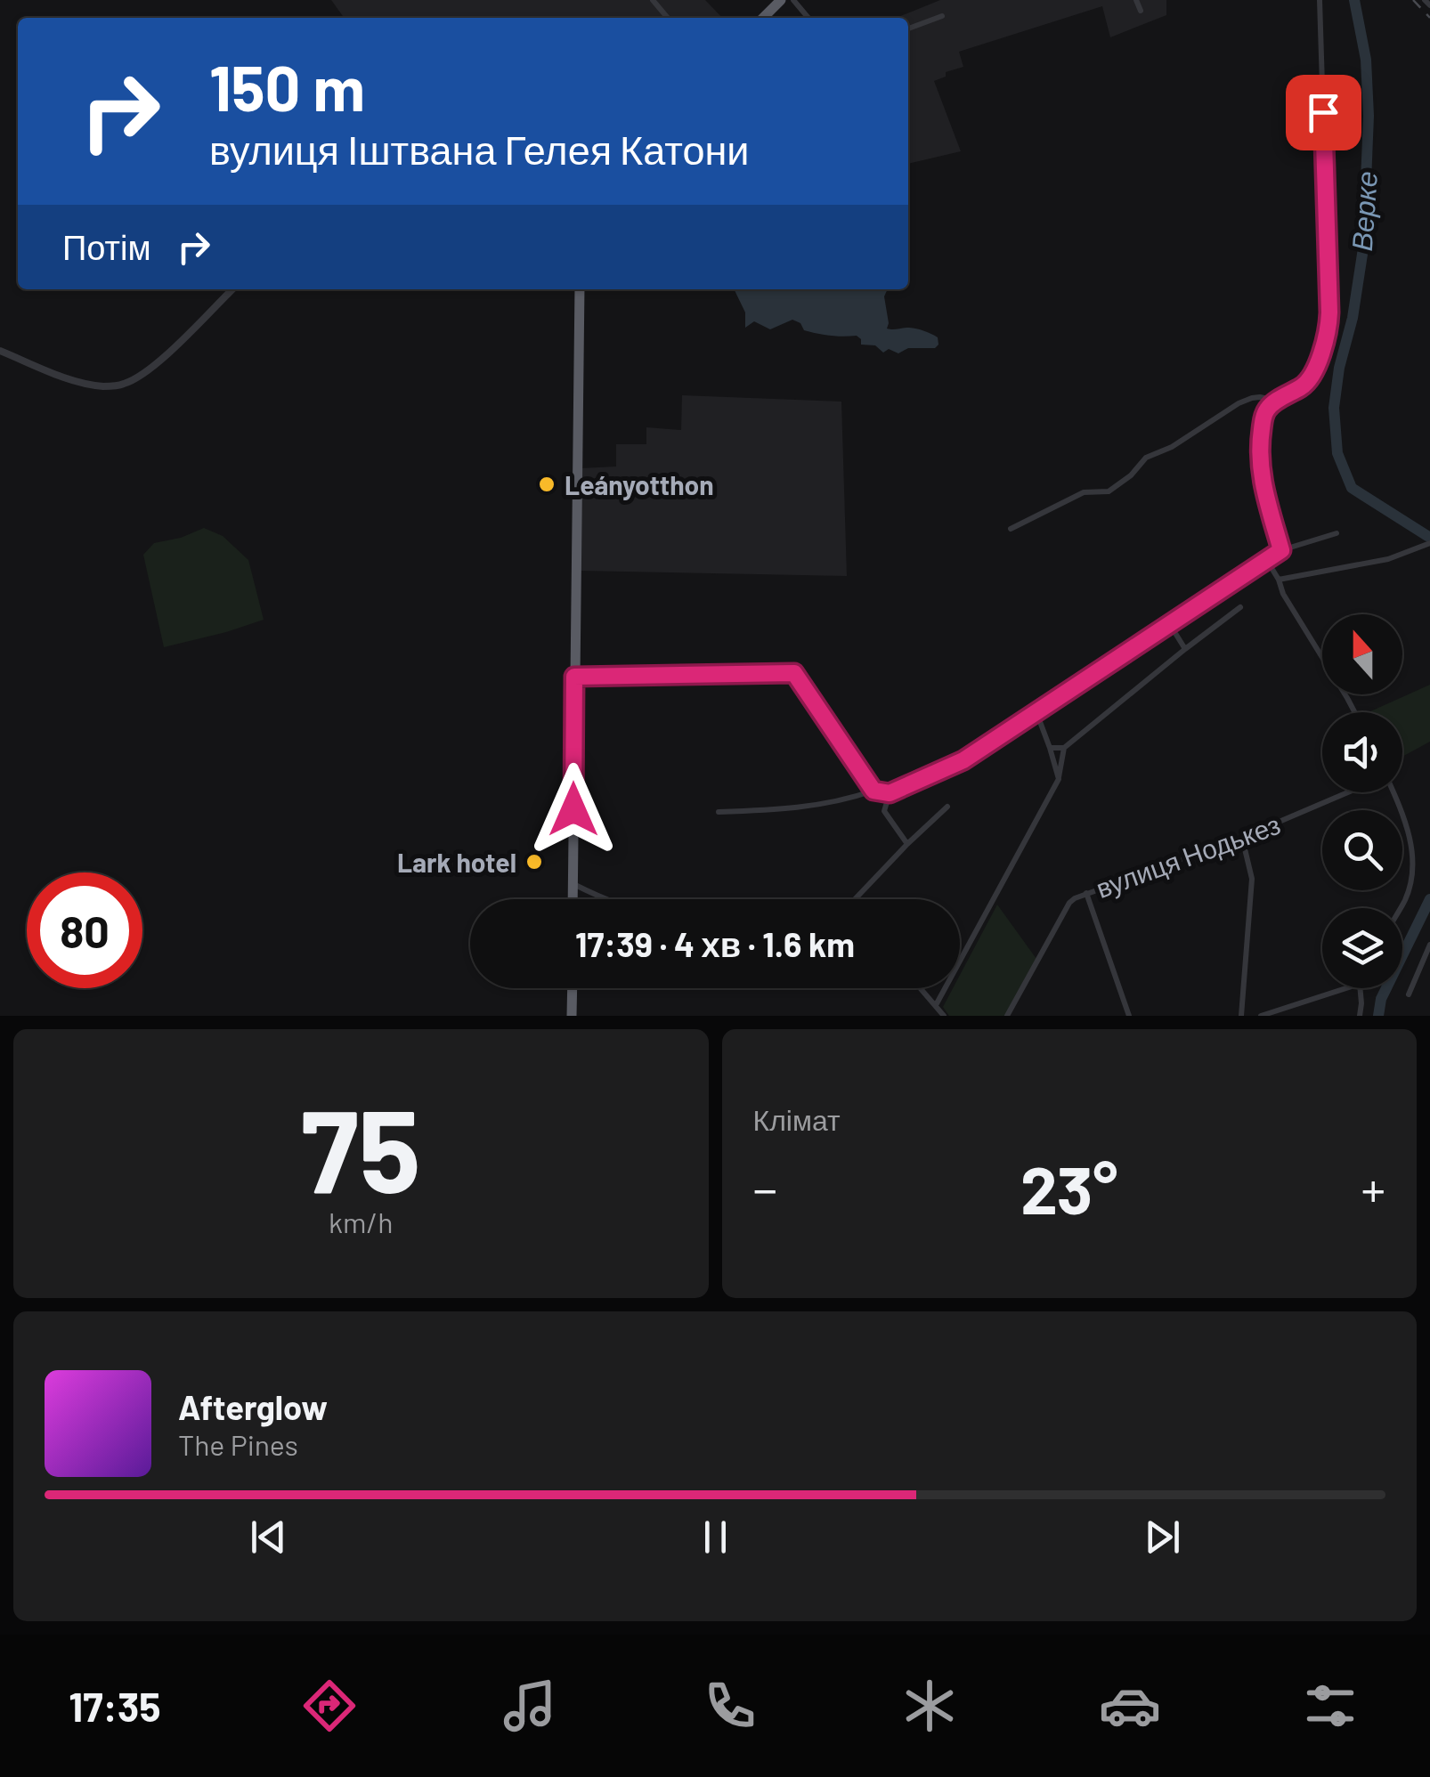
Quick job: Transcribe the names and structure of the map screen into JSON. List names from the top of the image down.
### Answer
{
  "streets": {
    "street": ["вулиця Нодькез"]
  },
  "water": ["Верке"],
  "places": ["Leányotthon", "Lark hotel"],
  "north": "top",
  "page": {
    "turn": ["150 m", "вулиця Іштвана Гелея Катони"],
    "then": "Потім",
    "limit": "80",
    "trip": "17:39 · 4 хв · 1.6 km",
    "tile": [
      ["75", "km/h"],
      "Клімат"
    ],
    "heat": ["−", "23°", "+"],
    "song": ["Afterglow", "The Pines"],
    "tabs": "17:35"
  }
}
